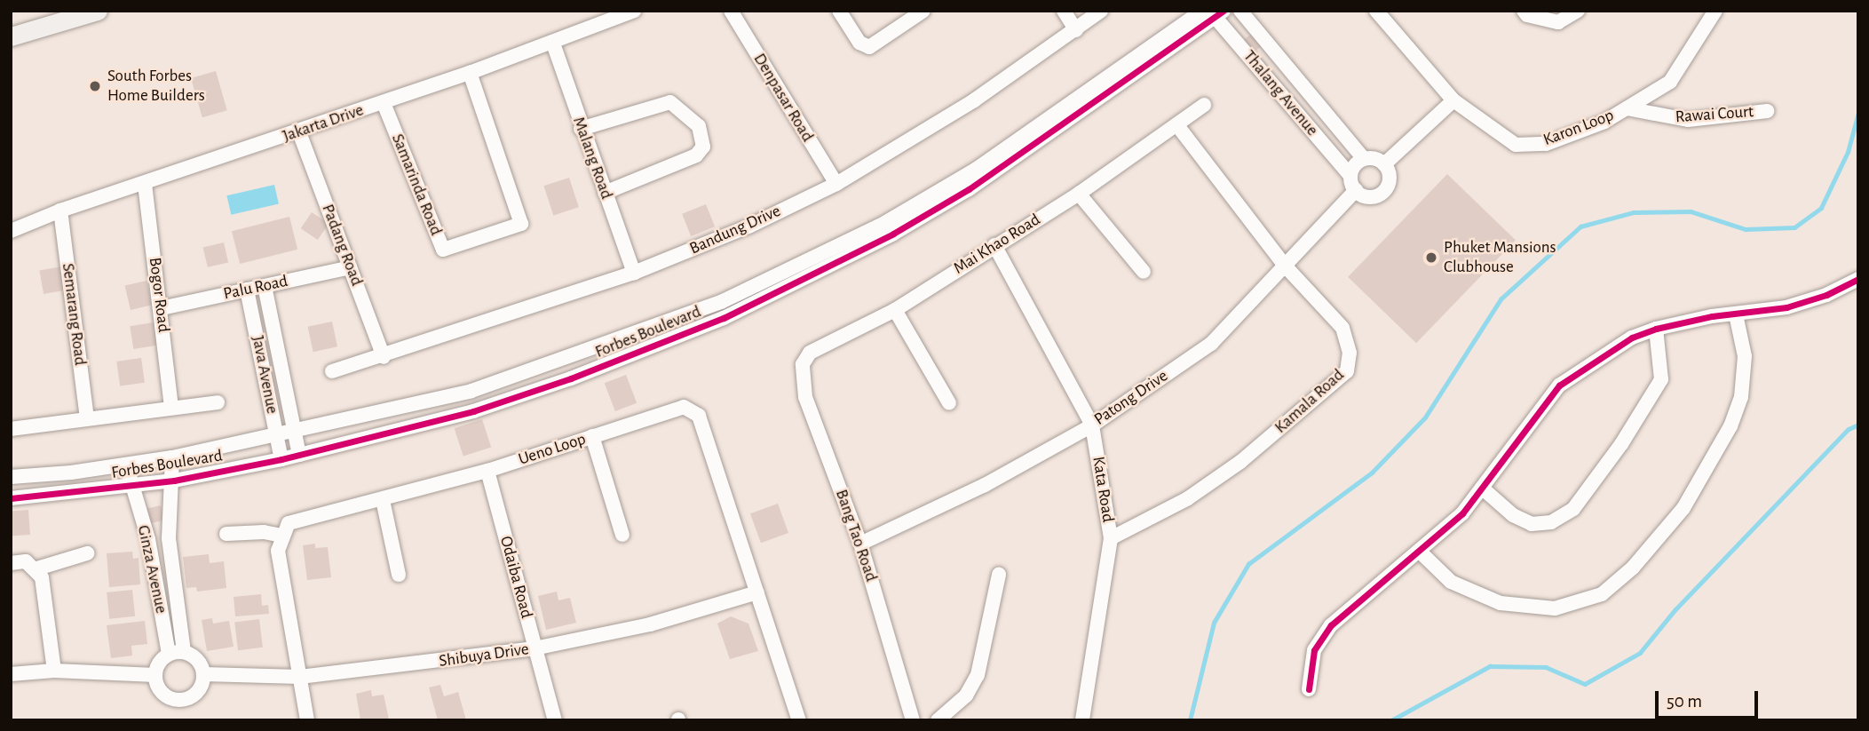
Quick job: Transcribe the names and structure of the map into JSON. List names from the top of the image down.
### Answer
{
  "streets": {
    "street": [
      "Thalang Avenue",
      "Denpasar Road",
      "Rawai Court",
      "Jakarta Drive",
      "Karon Loop",
      "Malang Road",
      "Samarinda Road",
      "Bandung Drive",
      "Mai Khao Road",
      "Padang Road",
      "Palu Road",
      "Bogor Road",
      "Semarang Road",
      "Forbes Boulevard",
      "Java Avenue",
      "Patong Drive",
      "Kamala Road",
      "Ueno Loop",
      "Kata Road",
      "Bang Tao Road",
      "Ginza Avenue",
      "Odaiba Road",
      "Shibuya Drive"
    ]
  },
  "crossings": [
    ["Thalang Avenue", "Forbes Boulevard"],
    ["Thalang Avenue", "Patong Drive"],
    ["Denpasar Road", "Bandung Drive"],
    ["Rawai Court", "Karon Loop"],
    ["Jakarta Drive", "Malang Road"],
    ["Jakarta Drive", "Samarinda Road"],
    ["Jakarta Drive", "Padang Road"],
    ["Jakarta Drive", "Bogor Road"],
    ["Jakarta Drive", "Semarang Road"],
    ["Malang Road", "Bandung Drive"],
    ["Bandung Drive", "Padang Road"],
    ["Mai Khao Road", "Kamala Road"],
    ["Mai Khao Road", "Kata Road"],
    ["Mai Khao Road", "Bang Tao Road"],
    ["Padang Road", "Palu Road"],
    ["Palu Road", "Bogor Road"],
    ["Palu Road", "Java Avenue"],
    ["Forbes Boulevard", "Java Avenue"],
    ["Forbes Boulevard", "Ginza Avenue"],
    ["Patong Drive", "Kamala Road"],
    ["Patong Drive", "Kata Road"],
    ["Patong Drive", "Bang Tao Road"],
    ["Kamala Road", "Kata Road"],
    ["Ueno Loop", "Odaiba Road"],
    ["Ueno Loop", "Shibuya Drive"],
    ["Ginza Avenue", "Shibuya Drive"],
    ["Odaiba Road", "Shibuya Drive"]
  ],
  "places": ["South Forbes Home Builders", "Phuket Mansions Clubhouse"],
  "scale_bar": "50 m"
}
